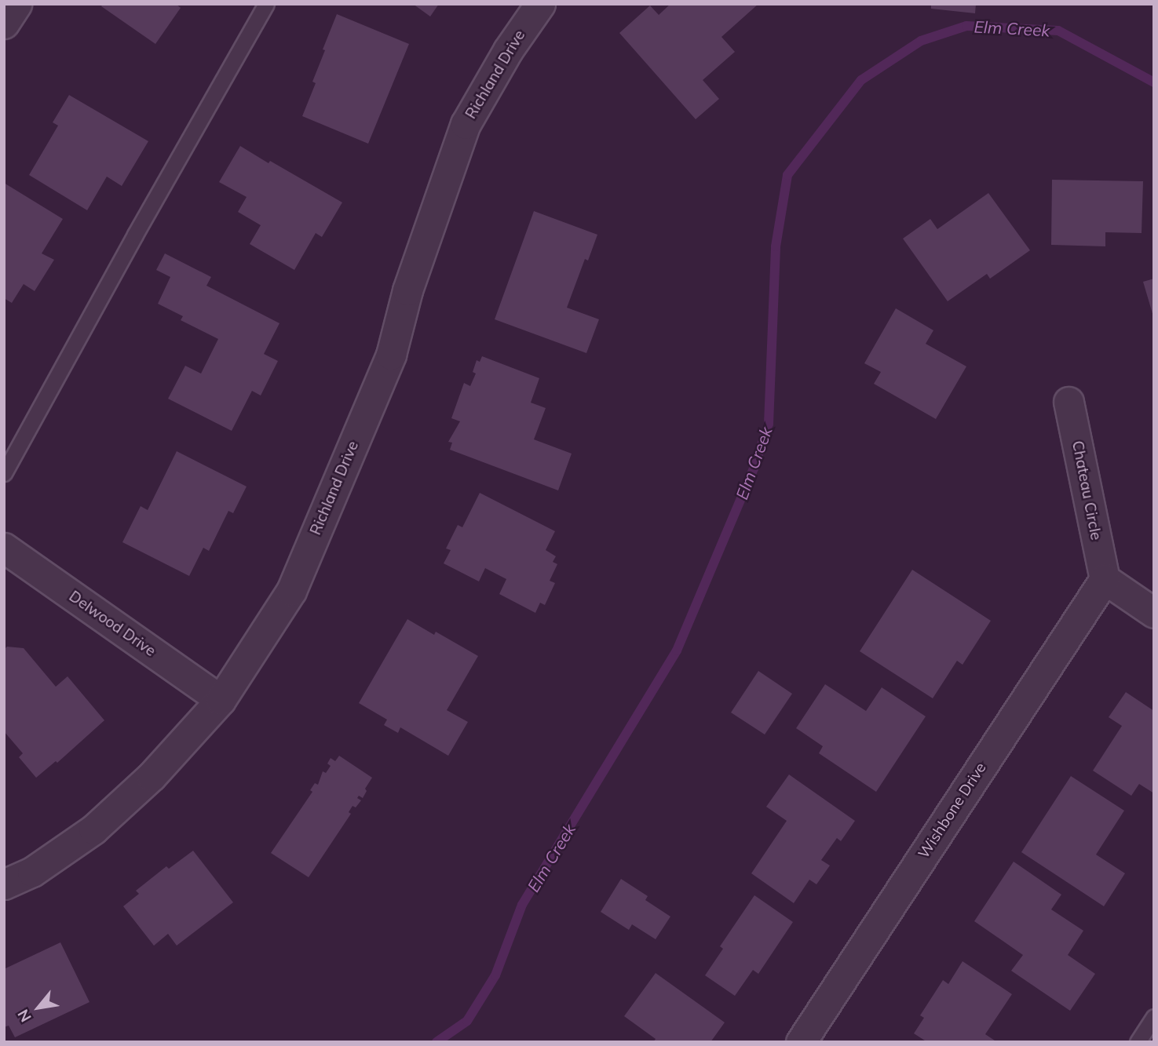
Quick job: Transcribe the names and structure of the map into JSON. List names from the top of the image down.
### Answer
{
  "streets": {
    "street": [
      "Richland Drive",
      "Chateau Circle",
      "Delwood Drive",
      "Wishbone Drive"
    ]
  },
  "crossings": [
    ["Richland Drive", "Delwood Drive"],
    ["Chateau Circle", "Wishbone Drive"]
  ],
  "water": ["Elm Creek"],
  "north": "bottom left"
}
